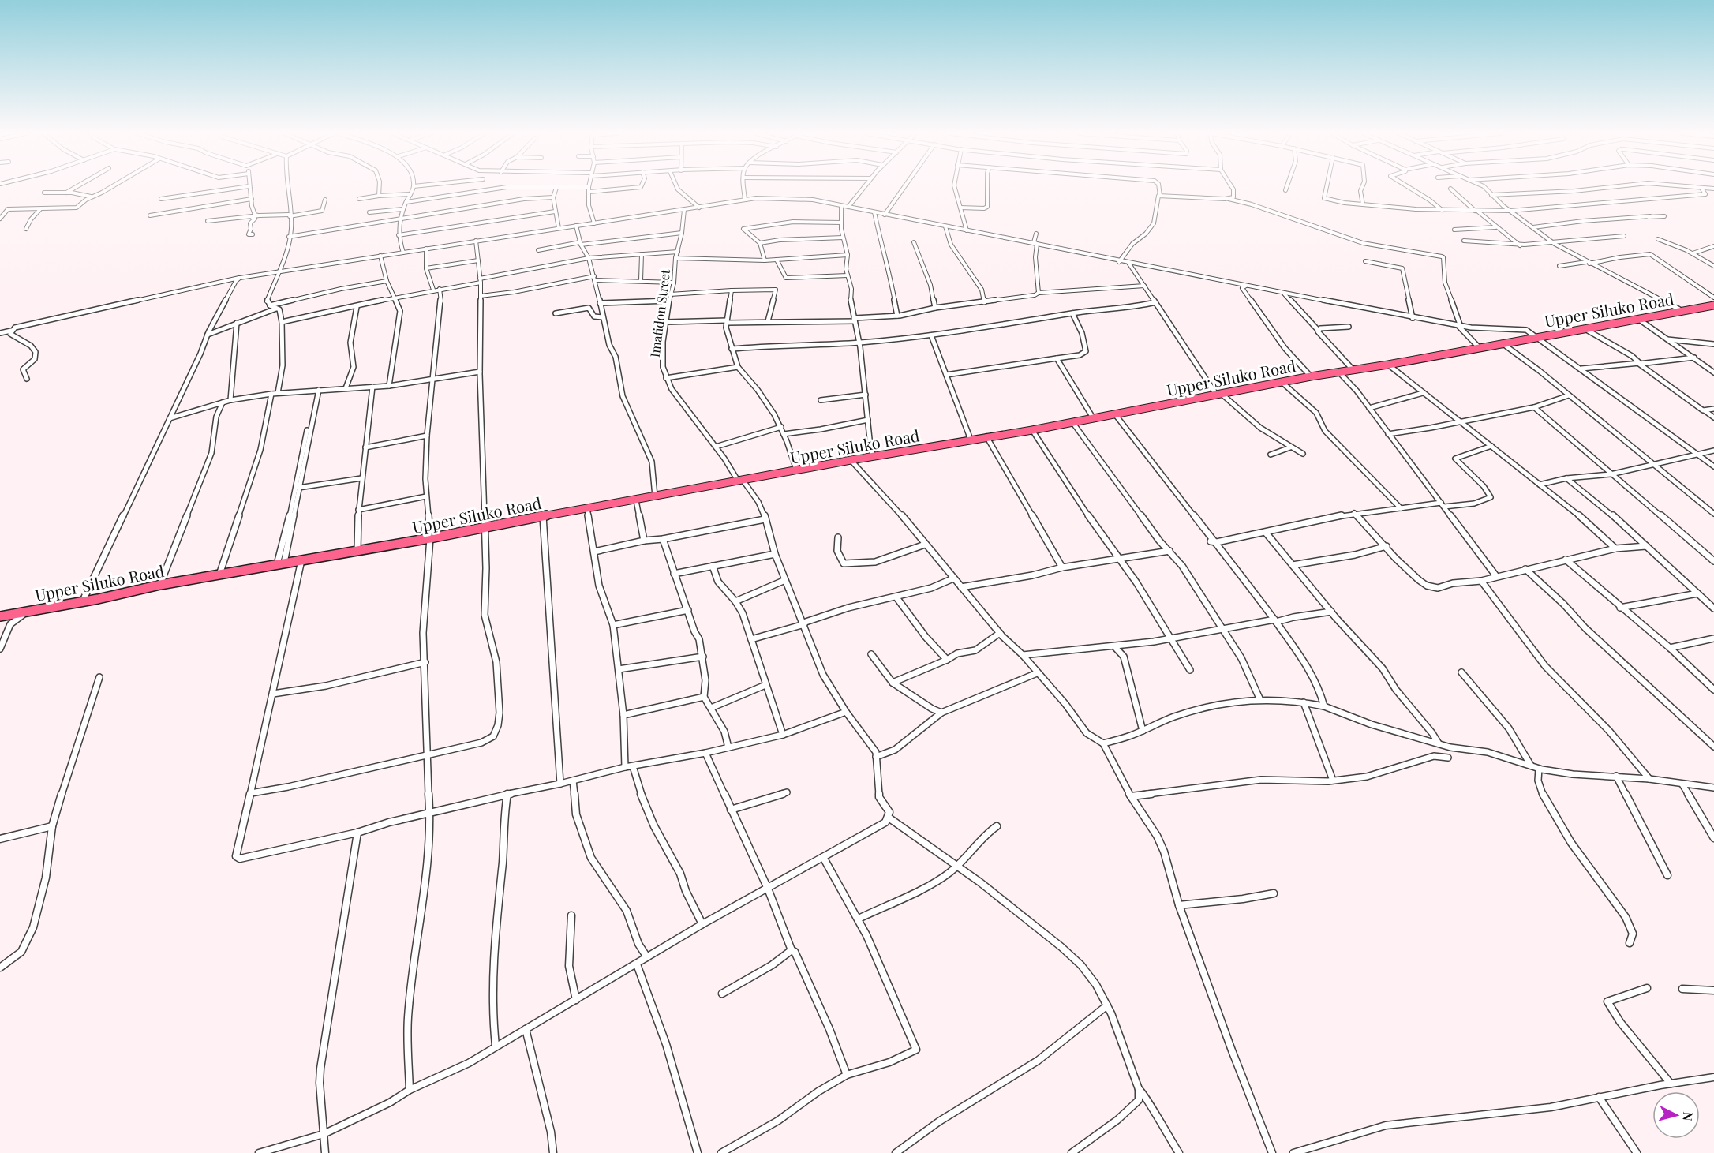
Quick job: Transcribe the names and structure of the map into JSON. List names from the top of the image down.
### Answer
{
  "streets": {
    "main road": ["Upper Siluko Road"],
    "street": ["Imafidon Street"]
  },
  "crossings": [
    ["Upper Siluko Road", "Imafidon Street"]
  ],
  "north": "right"
}
